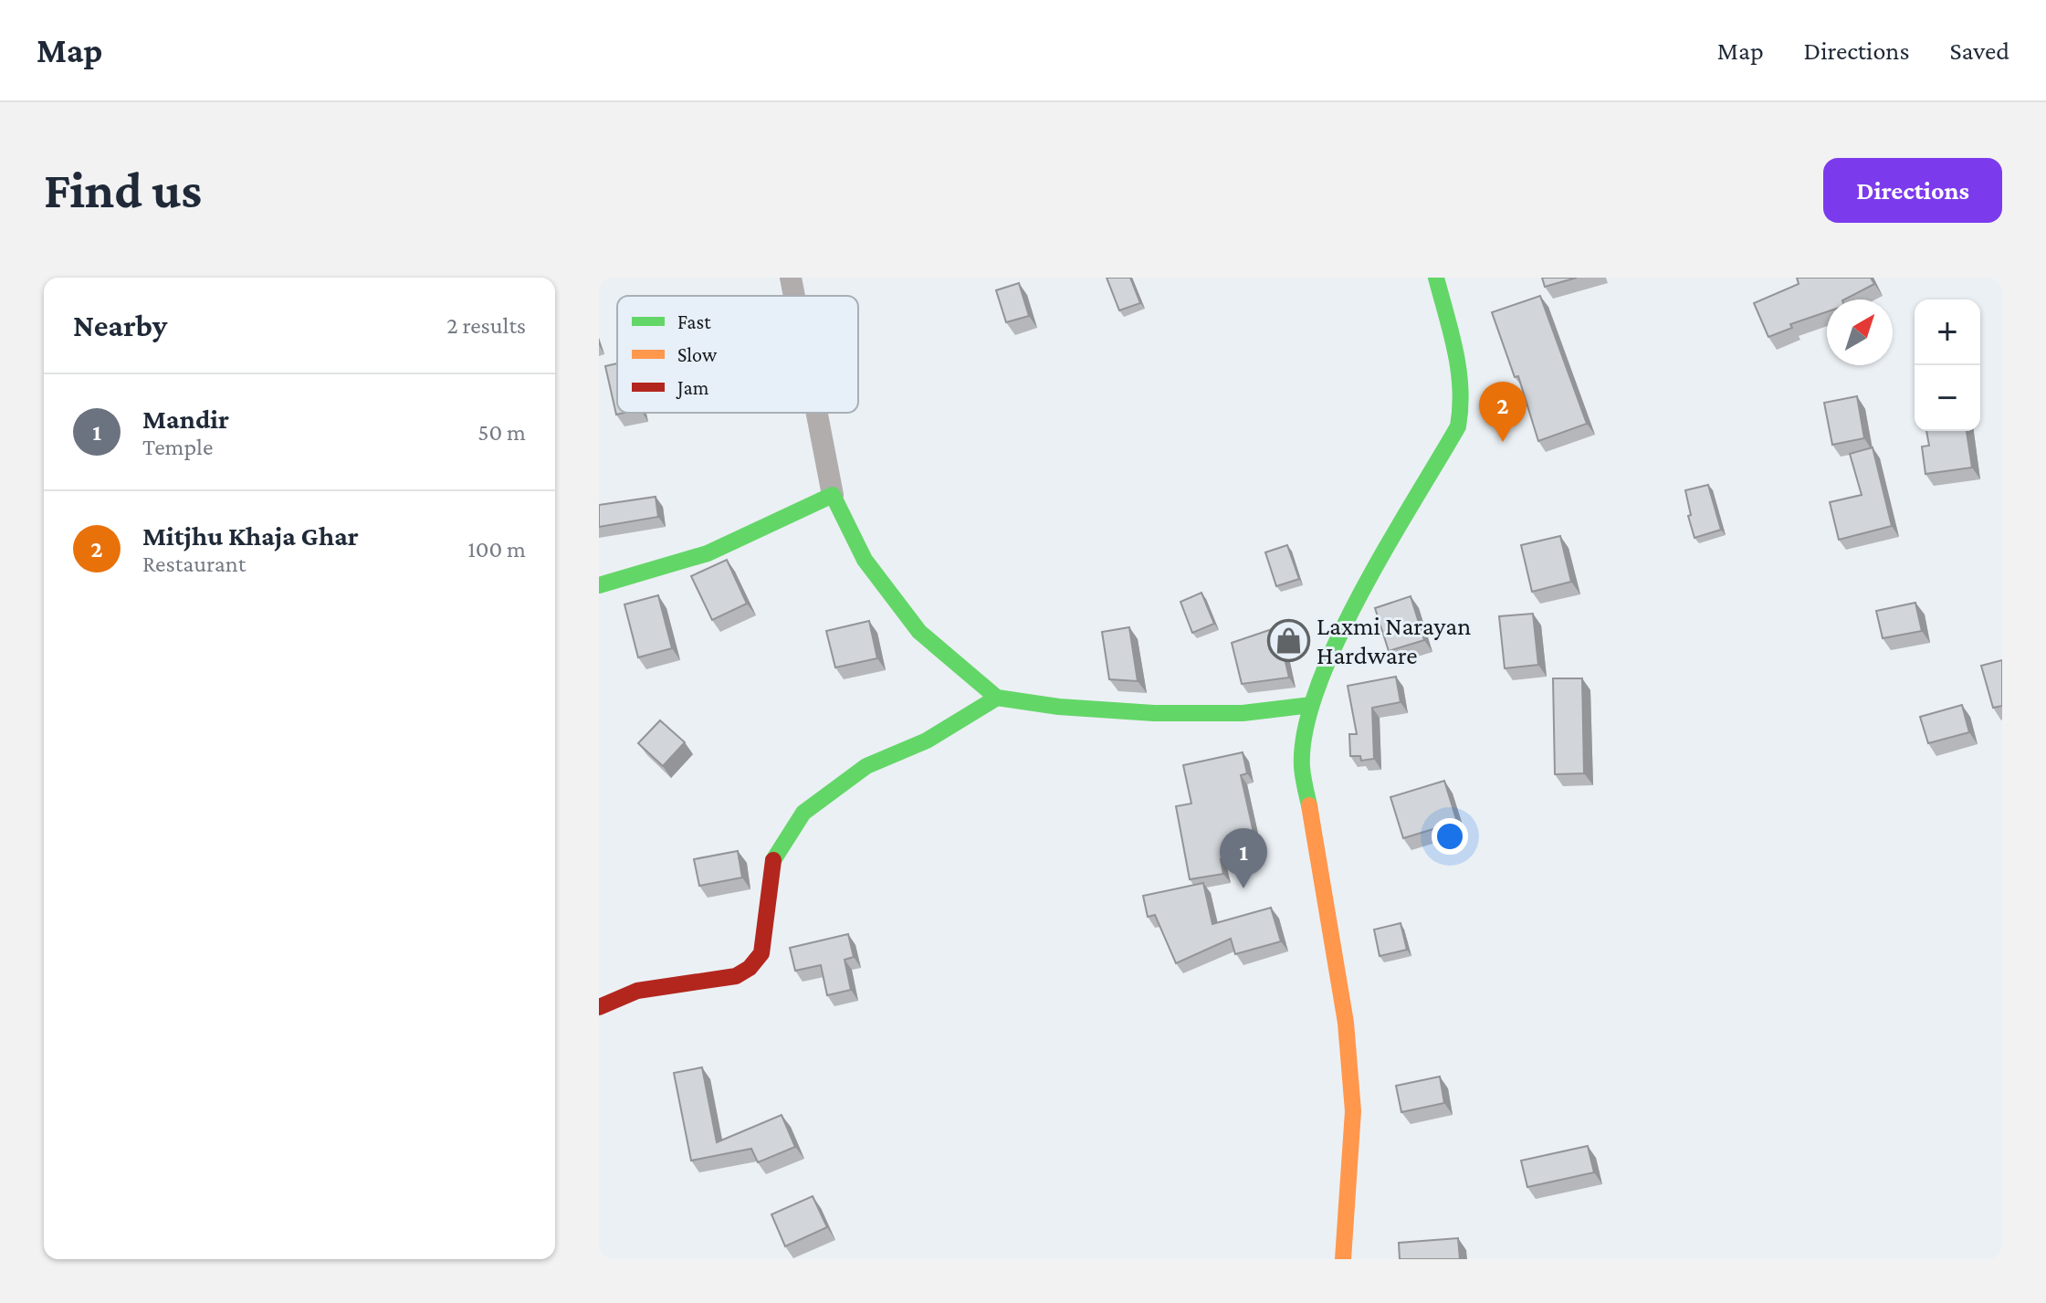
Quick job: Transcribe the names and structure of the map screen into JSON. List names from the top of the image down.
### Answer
{
  "places": {
    "shop": ["Laxmi Narayan Hardware"]
  },
  "legend": ["Fast", "Slow", "Jam"],
  "north": "top right",
  "page": {
    "header": "Map",
    "nav": ["Map", "Directions", "Saved"],
    "buttons": "Directions",
    "title": "Find us",
    "heading": ["Nearby", "2 results"],
    "map_buttons": ["+", "−"],
    "list": [
      {
        "mark": "1",
        "name": "Mandir",
        "note": "Temple",
        "value": "50 m"
      },
      {
        "mark": "2",
        "name": "Mitjhu Khaja Ghar",
        "note": "Restaurant",
        "value": "100 m"
      }
    ],
    "pins": ["2", "1"]
  }
}
